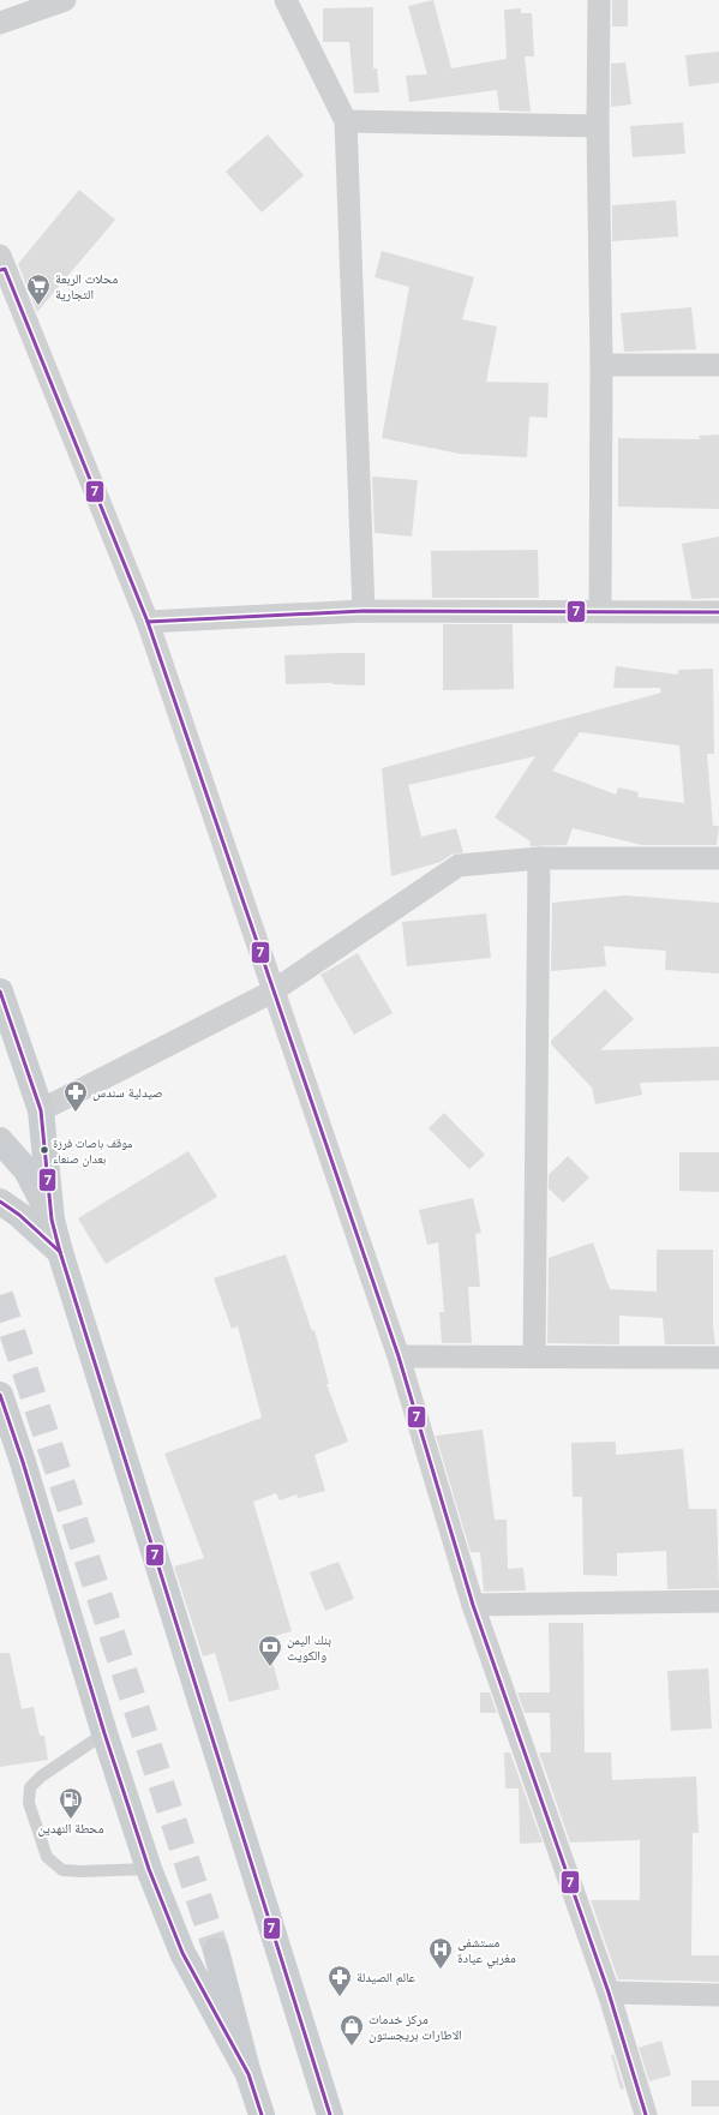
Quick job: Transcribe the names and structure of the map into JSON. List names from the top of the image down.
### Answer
{
  "places": {
    "supermarket": ["محلات الربعة التجارية"],
    "pharmacy": ["صيدلية سندس", "عالم الصيدلة"],
    "other": ["موقف باصات فرزة بعدان صنعاء"],
    "bank": ["بنك اليمن والكويت"],
    "fuel station": ["محطة النهدين"],
    "hospital": ["مستشفى مغربي عيادة"],
    "shop": ["مركز خدمات الاطارات بريجستون"]
  },
  "lines": ["transit line 7"]
}
